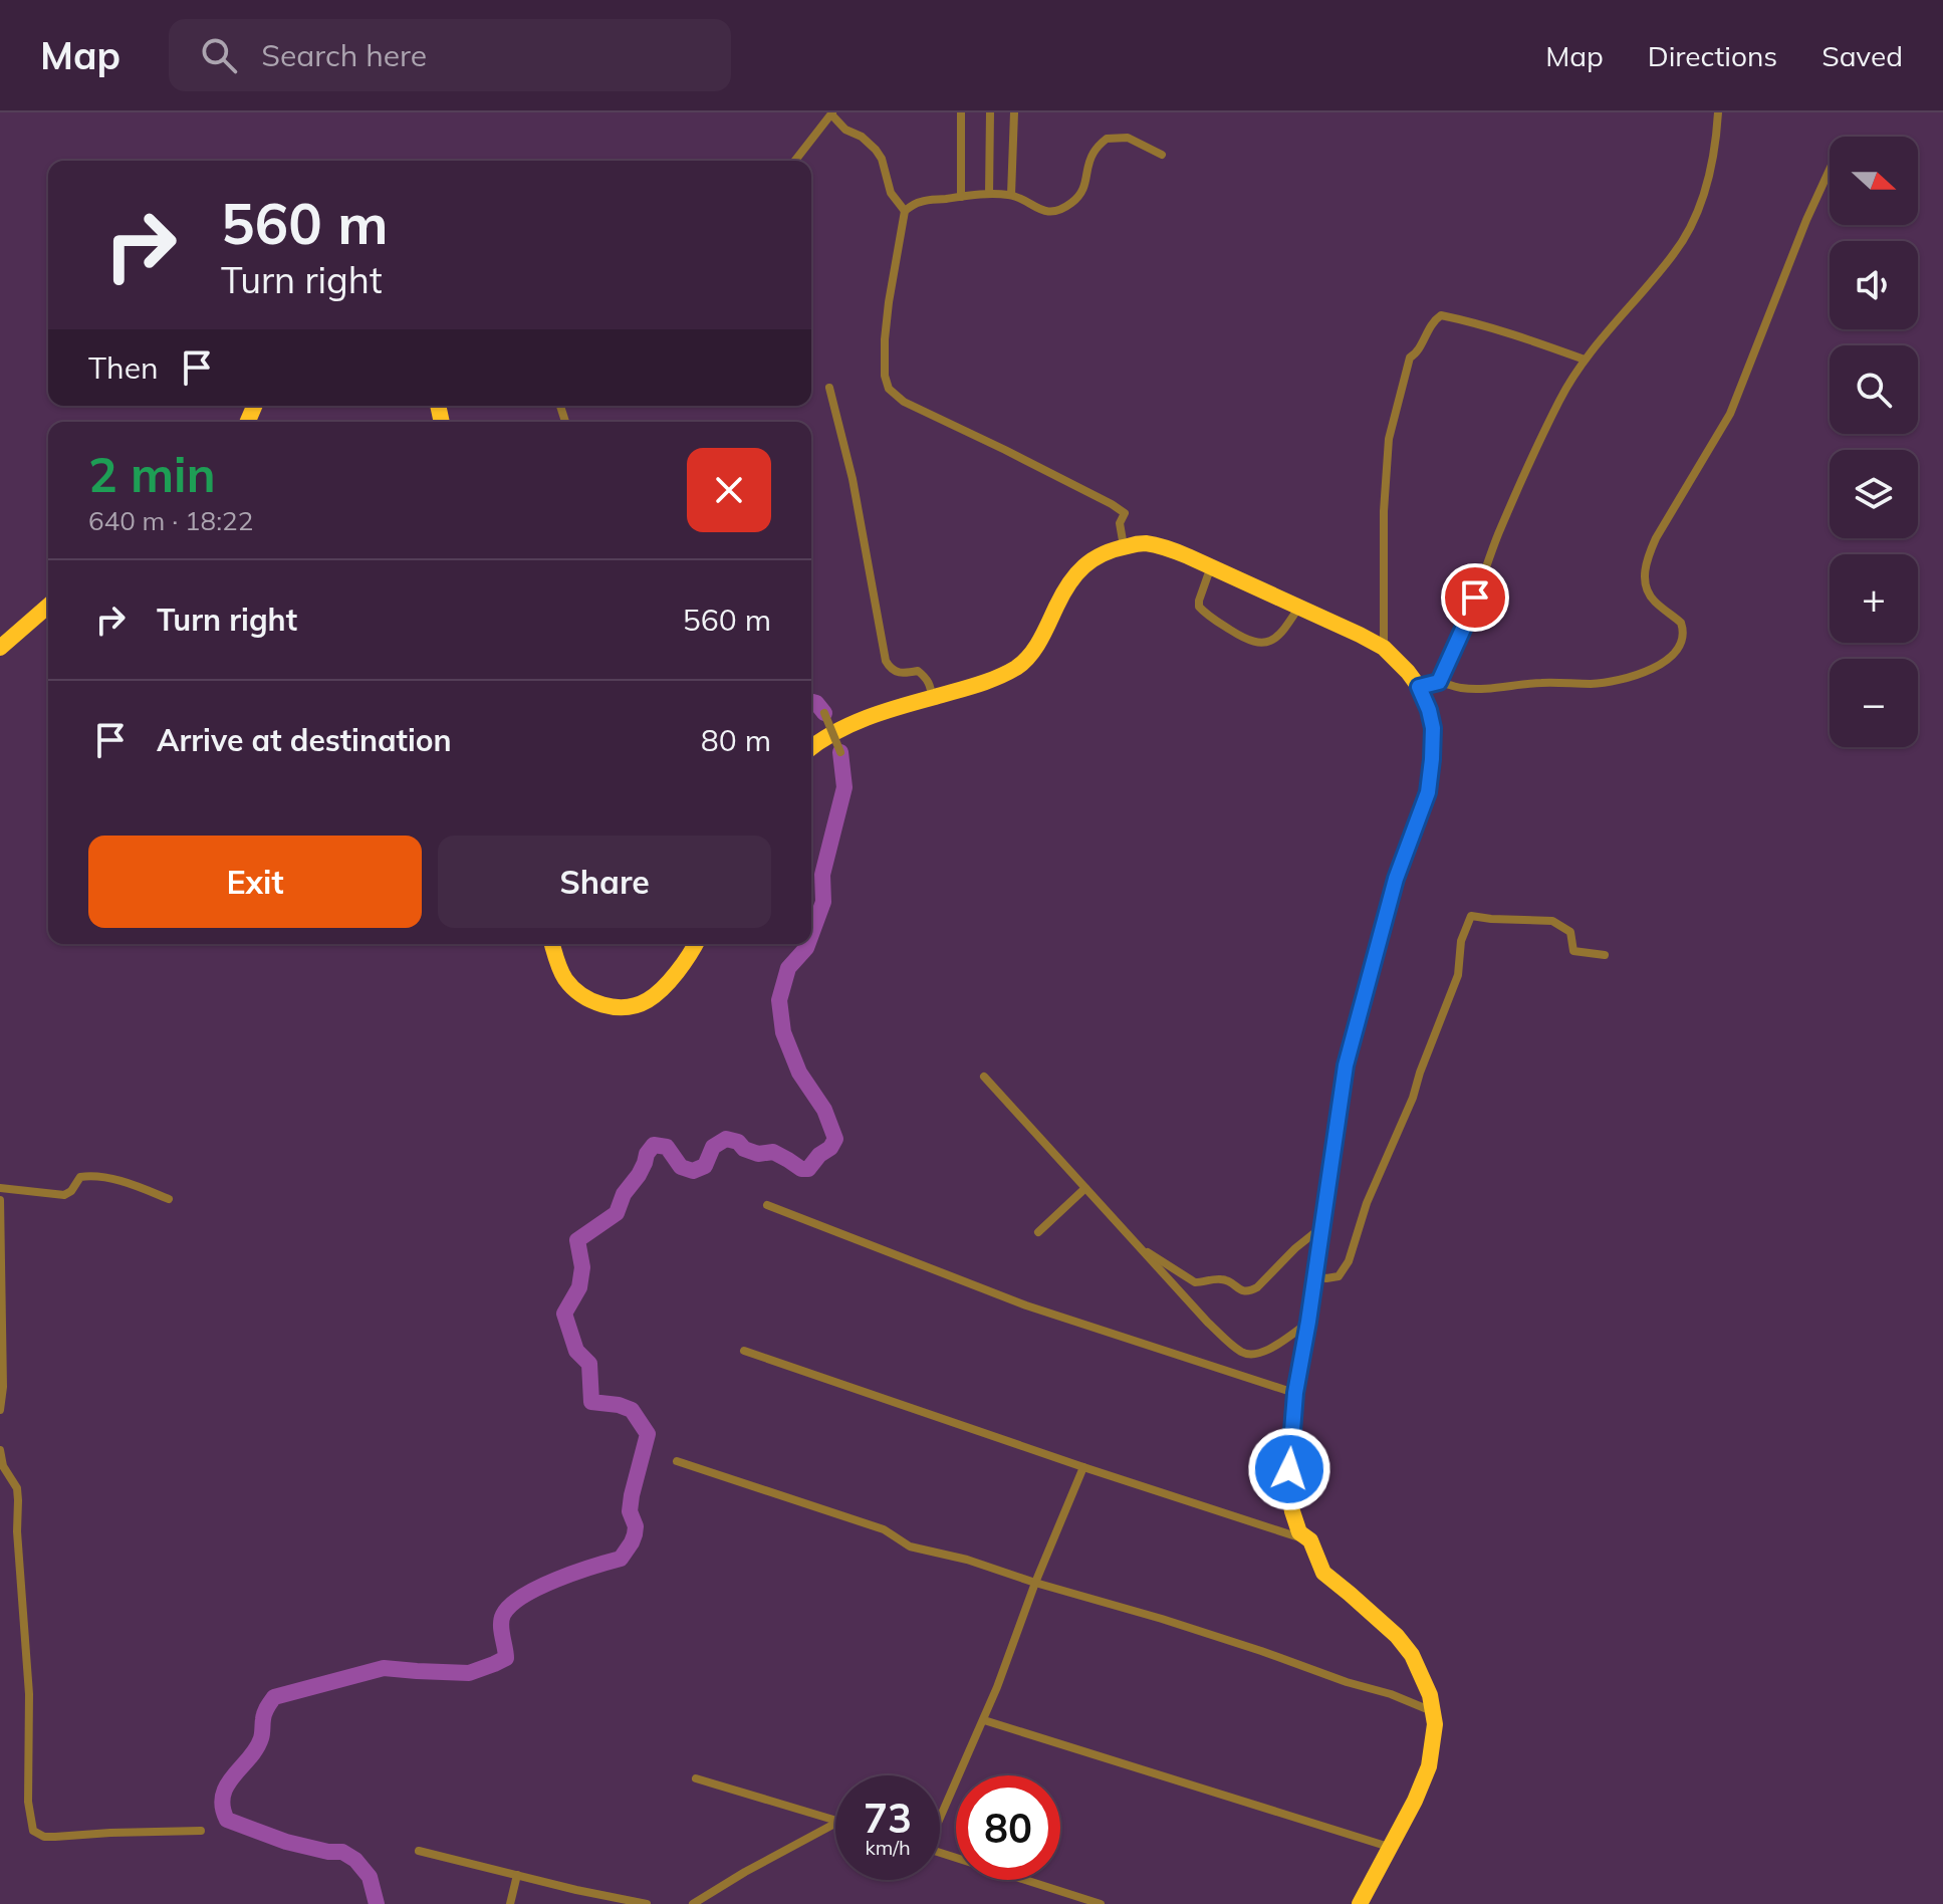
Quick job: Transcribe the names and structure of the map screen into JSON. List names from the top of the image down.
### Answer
{
  "north": "right",
  "page": {
    "header": "Map",
    "search": "Search here",
    "nav": ["Map", "Directions", "Saved"],
    "map_buttons": ["+", "−"],
    "turn": ["560 m", "Turn right"],
    "then": "Then",
    "heading": ["2 min", "640 m · 18:22"],
    "list": [
      {
        "name": "Turn right",
        "value": "560 m"
      },
      {
        "name": "Arrive at destination",
        "value": "80 m"
      }
    ],
    "buttons": ["Exit", "Share"],
    "speed": "73 km/h",
    "limit": "80"
  }
}
